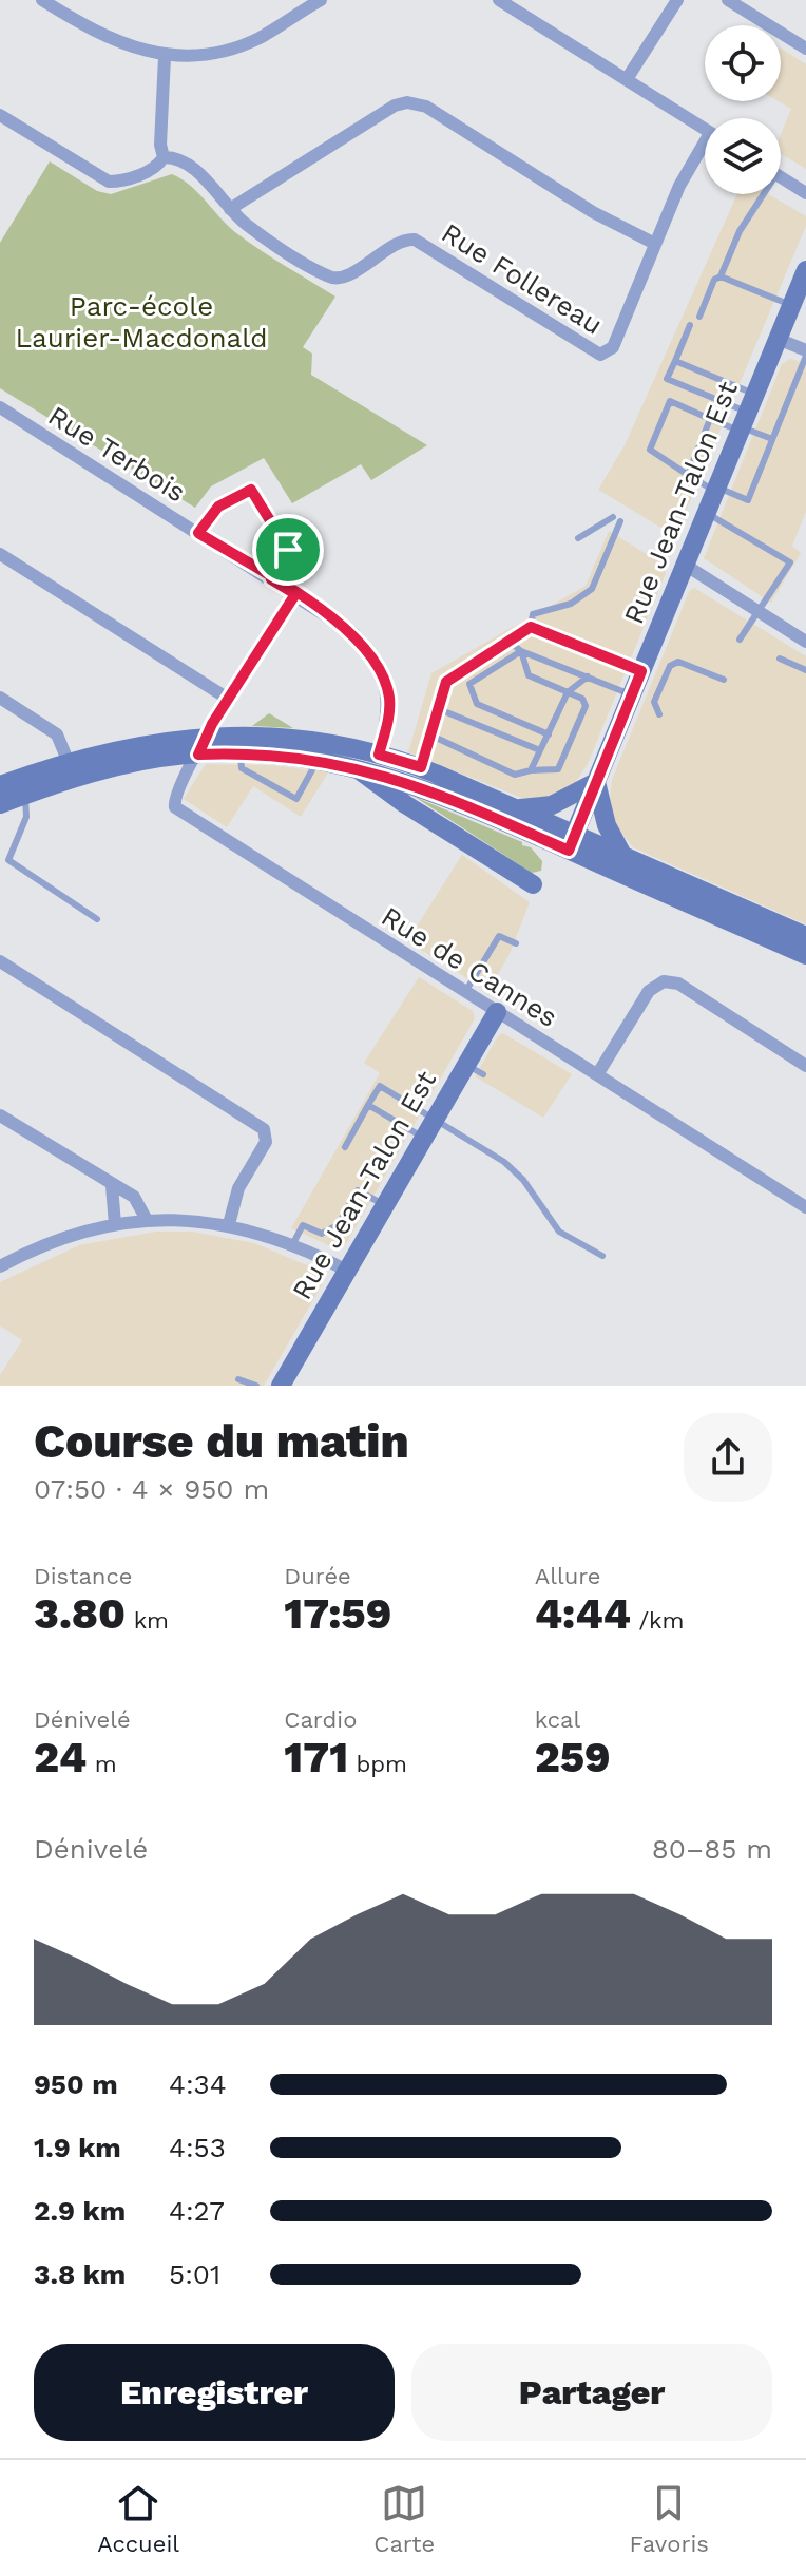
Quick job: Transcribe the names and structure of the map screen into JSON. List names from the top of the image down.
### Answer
{
  "streets": {
    "main road": ["Rue Jean-Talon Est"],
    "street": ["Rue Follereau", "Rue Terbois", "Rue de Cannes"]
  },
  "crossings": [
    ["Rue Terbois", "Rue de Cannes"],
    ["Rue Jean-Talon Est", "Rue de Cannes"]
  ],
  "parks": ["Parc-école Laurier-Macdonald"],
  "page": {
    "heading": ["Course du matin", "07:50 · 4 × 950 m"],
    "stats": [
      ["Distance", "3.80 km"],
      ["Durée", "17:59"],
      ["Allure", "4:44 /km"],
      ["Dénivelé", "24 m"],
      ["Cardio", "171 bpm"],
      ["kcal", "259"]
    ],
    "chart": ["Dénivelé", "80–85 m"],
    "list": [
      {
        "name": "950 m",
        "note": "4:34"
      },
      {
        "name": "1.9 km",
        "note": "4:53"
      },
      {
        "name": "2.9 km",
        "note": "4:27"
      },
      {
        "name": "3.8 km",
        "note": "5:01"
      }
    ],
    "buttons": ["Enregistrer", "Partager"],
    "tabs": ["Accueil", "Carte", "Favoris"]
  }
}
